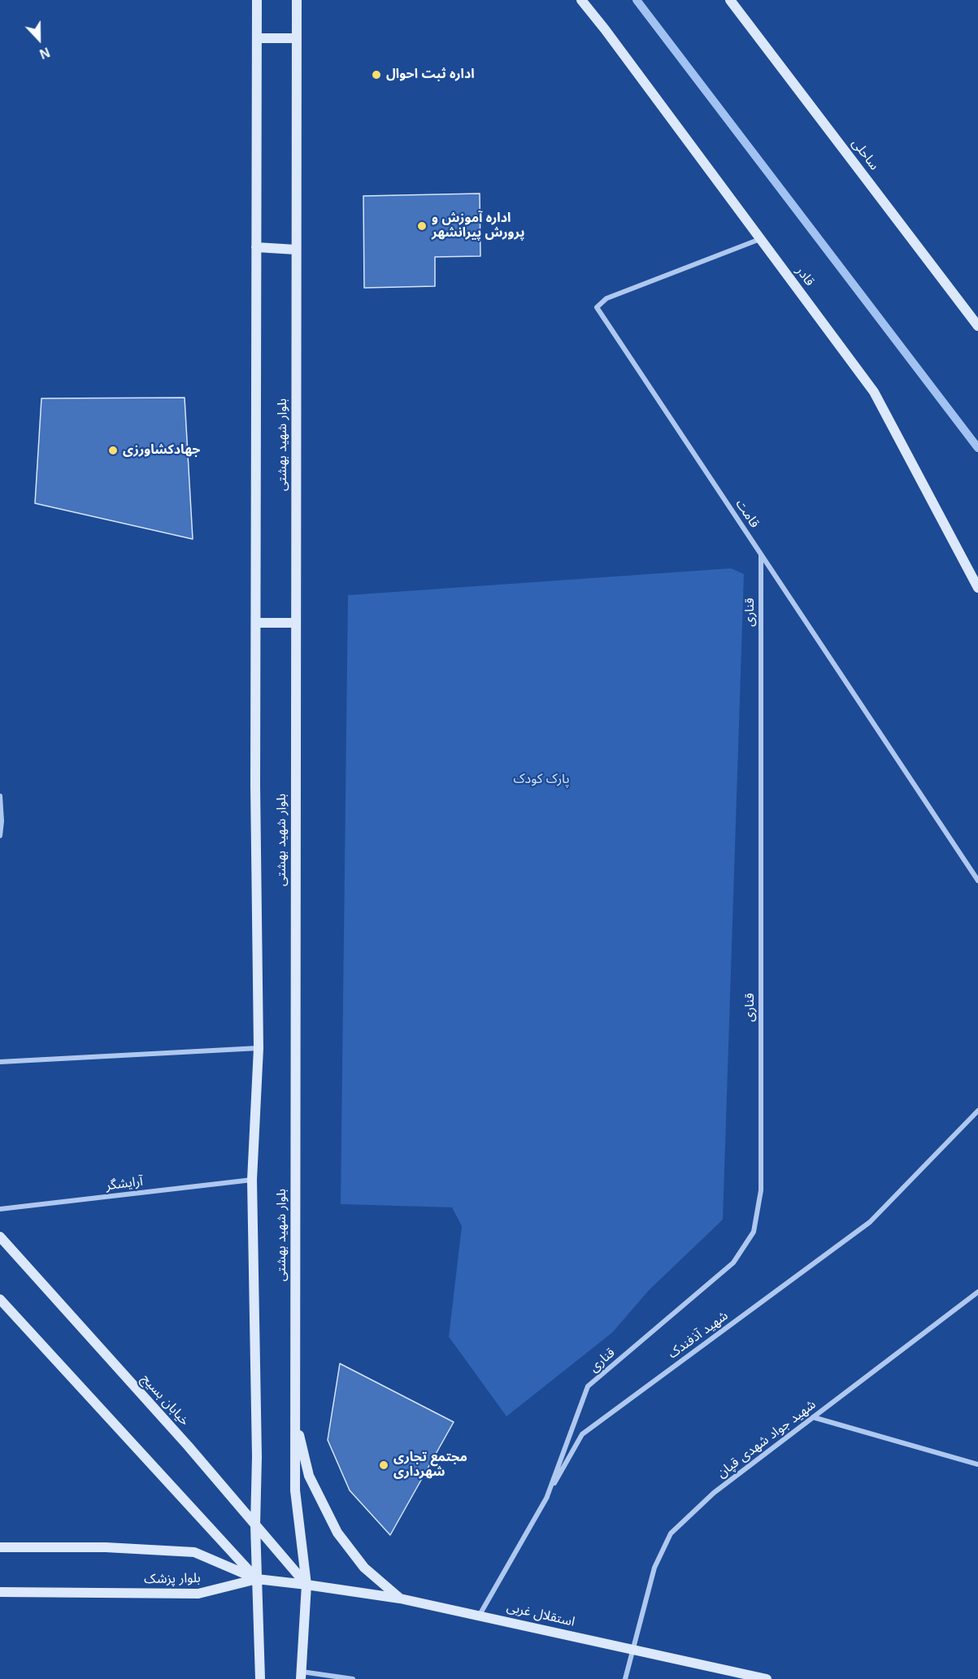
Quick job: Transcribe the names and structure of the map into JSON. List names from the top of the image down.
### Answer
{
  "streets": {
    "main road": [
      "ساحلی",
      "قادر",
      "بلوار شهید بهشتی",
      "خیابان بسیج",
      "بلوار پزشک",
      "استقلال غربی"
    ],
    "street": [
      "قامت",
      "قناری",
      "آرایشگر",
      "شهید آذفندک",
      "شهید جواد شهدی قپان"
    ]
  },
  "crossings": [
    ["قادر", "قامت"],
    ["بلوار شهید بهشتی", "آرایشگر"],
    ["بلوار شهید بهشتی", "خیابان بسیج"],
    ["بلوار شهید بهشتی", "بلوار پزشک"],
    ["بلوار شهید بهشتی", "استقلال غربی"],
    ["قامت", "قناری"],
    ["قناری", "شهید آذفندک"],
    ["شهید آذفندک", "استقلال غربی"],
    ["خیابان بسیج", "استقلال غربی"],
    ["شهید جواد شهدی قپان", "استقلال غربی"],
    ["بلوار پزشک", "استقلال غربی"]
  ],
  "parks": ["پارک کودک"],
  "places": [
    "اداره ثبت احوال",
    "اداره آموزش و پرورش پیرانشهر",
    "جهادکشاورزی",
    "مجتمع تجاری شهرداری"
  ],
  "north": "bottom"
}
